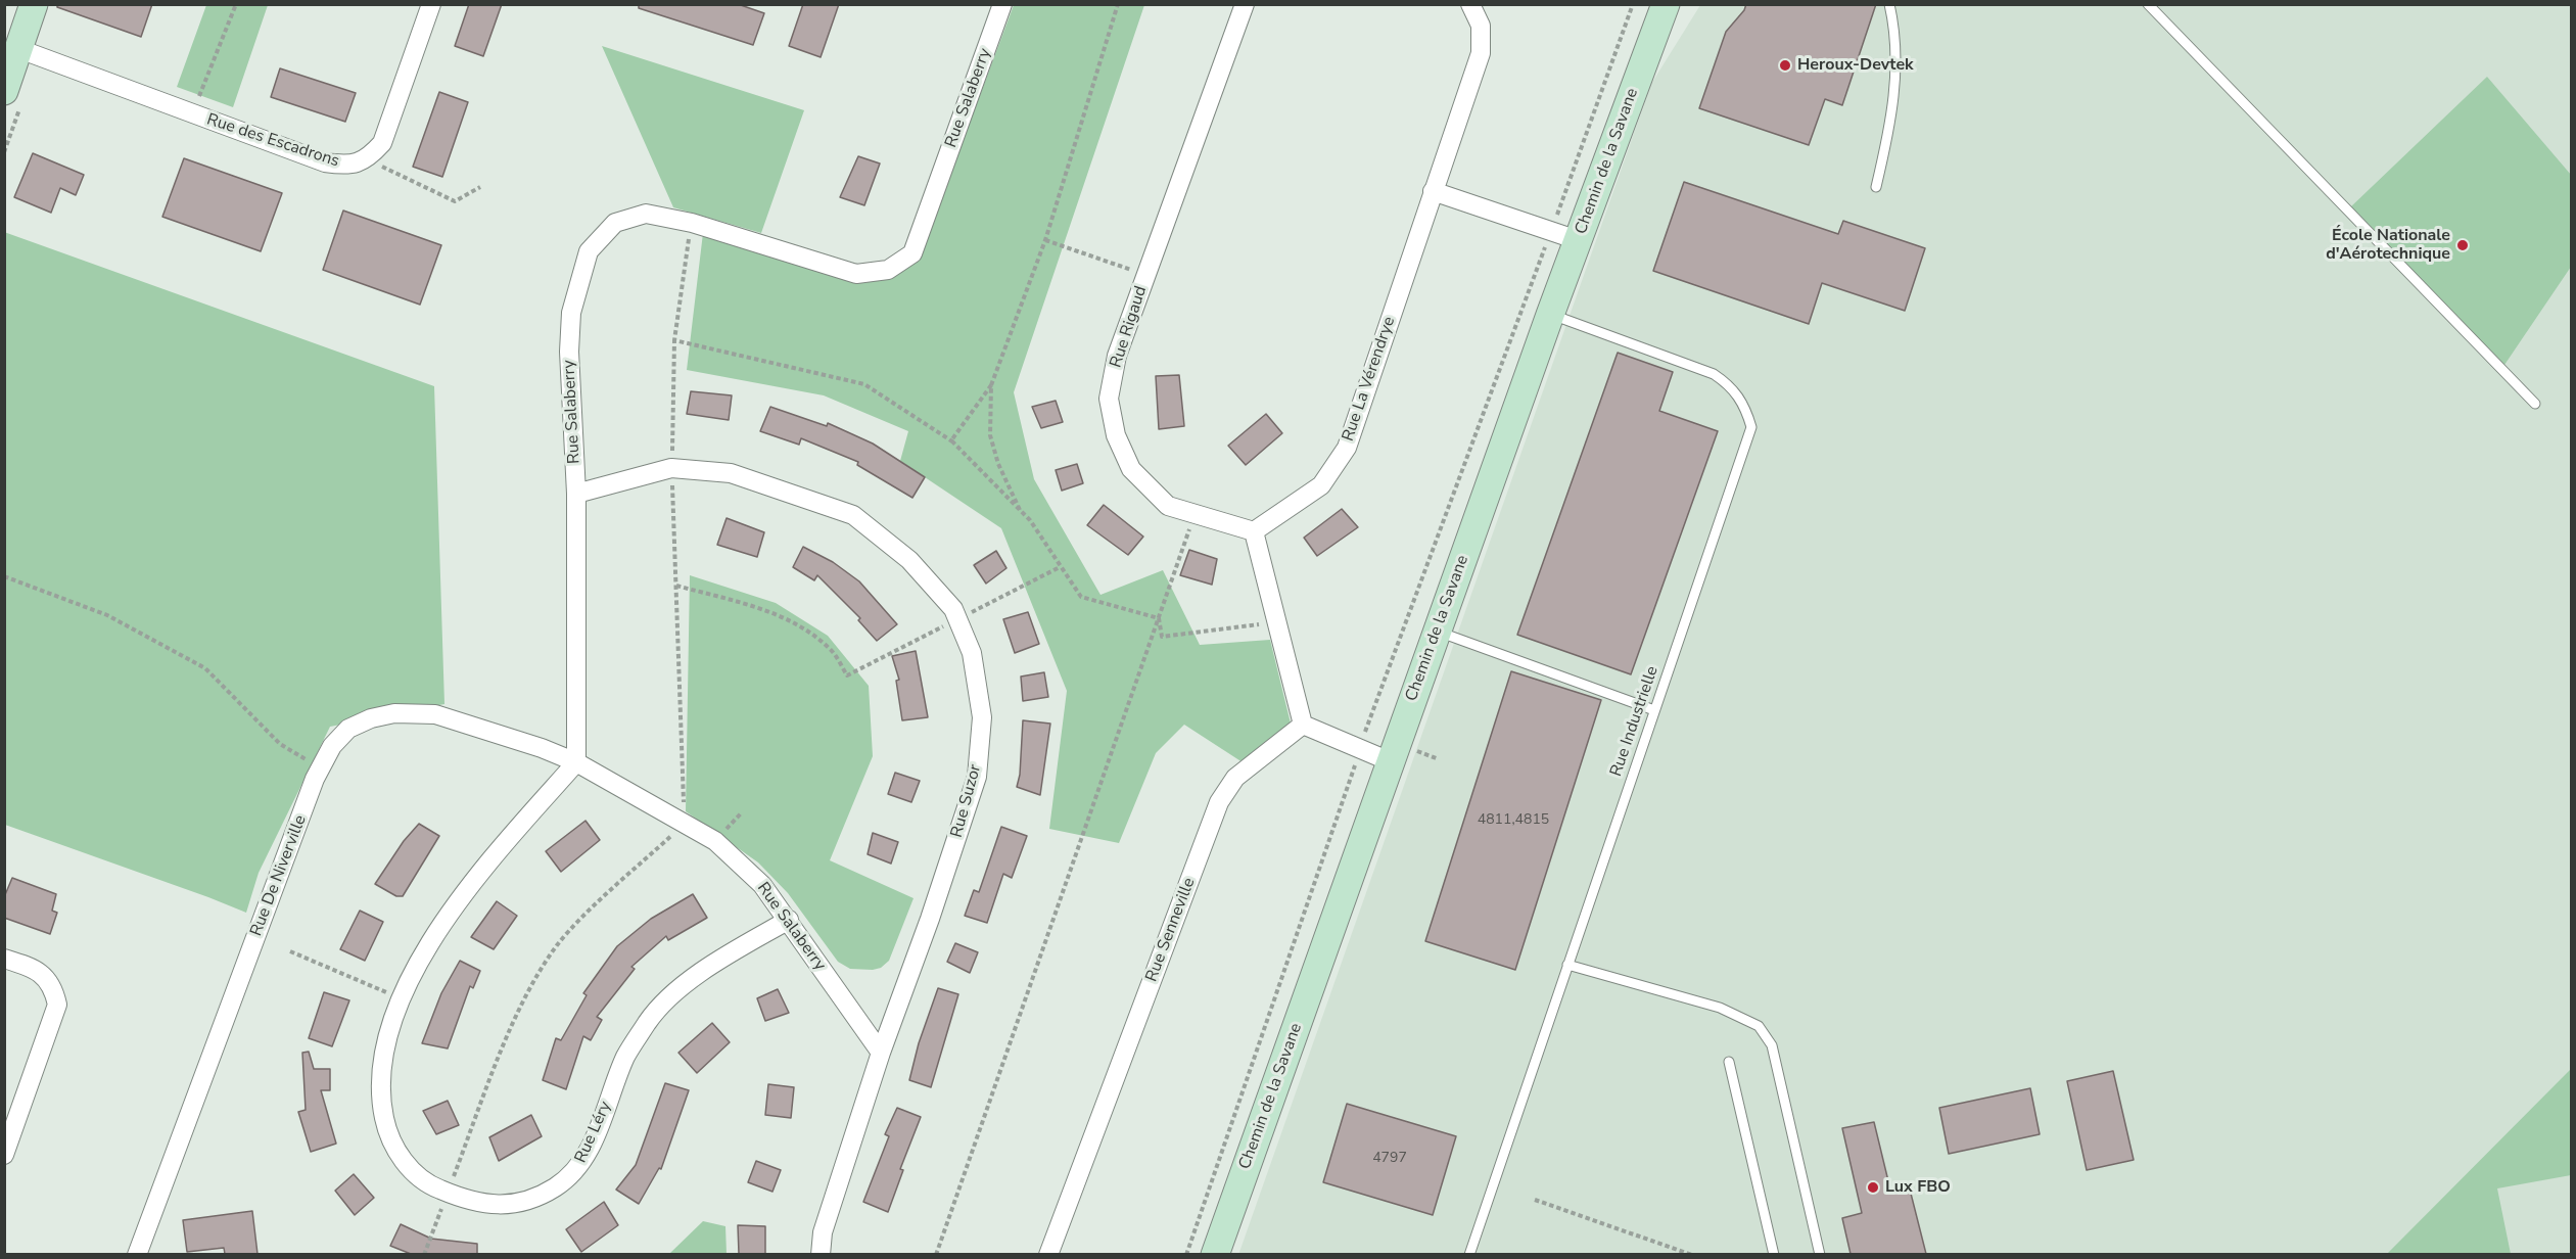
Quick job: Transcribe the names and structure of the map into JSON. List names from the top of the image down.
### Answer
{
  "streets": {
    "street": [
      "Rue Salaberry",
      "Rue des Escadrons",
      "Chemin de la Savane",
      "Rue Rigaud",
      "Rue La Vérendrye",
      "Rue Suzor",
      "Rue De Niverville",
      "Rue Senneville",
      "Rue Léry"
    ],
    "lane": ["Rue Industrielle"]
  },
  "crossings": [
    ["Rue Salaberry", "Rue Suzor"],
    ["Rue Salaberry", "Rue De Niverville"],
    ["Rue Salaberry", "Rue Léry"],
    ["Chemin de la Savane", "Rue Industrielle"],
    ["Rue Rigaud", "Rue La Vérendrye"],
    ["Rue De Niverville", "Rue Léry"]
  ],
  "places": ["Heroux-Devtek", "École Nationale d'Aérotechnique", "Lux FBO"],
  "house_numbers": ["4811,4815", "4797"]
}
